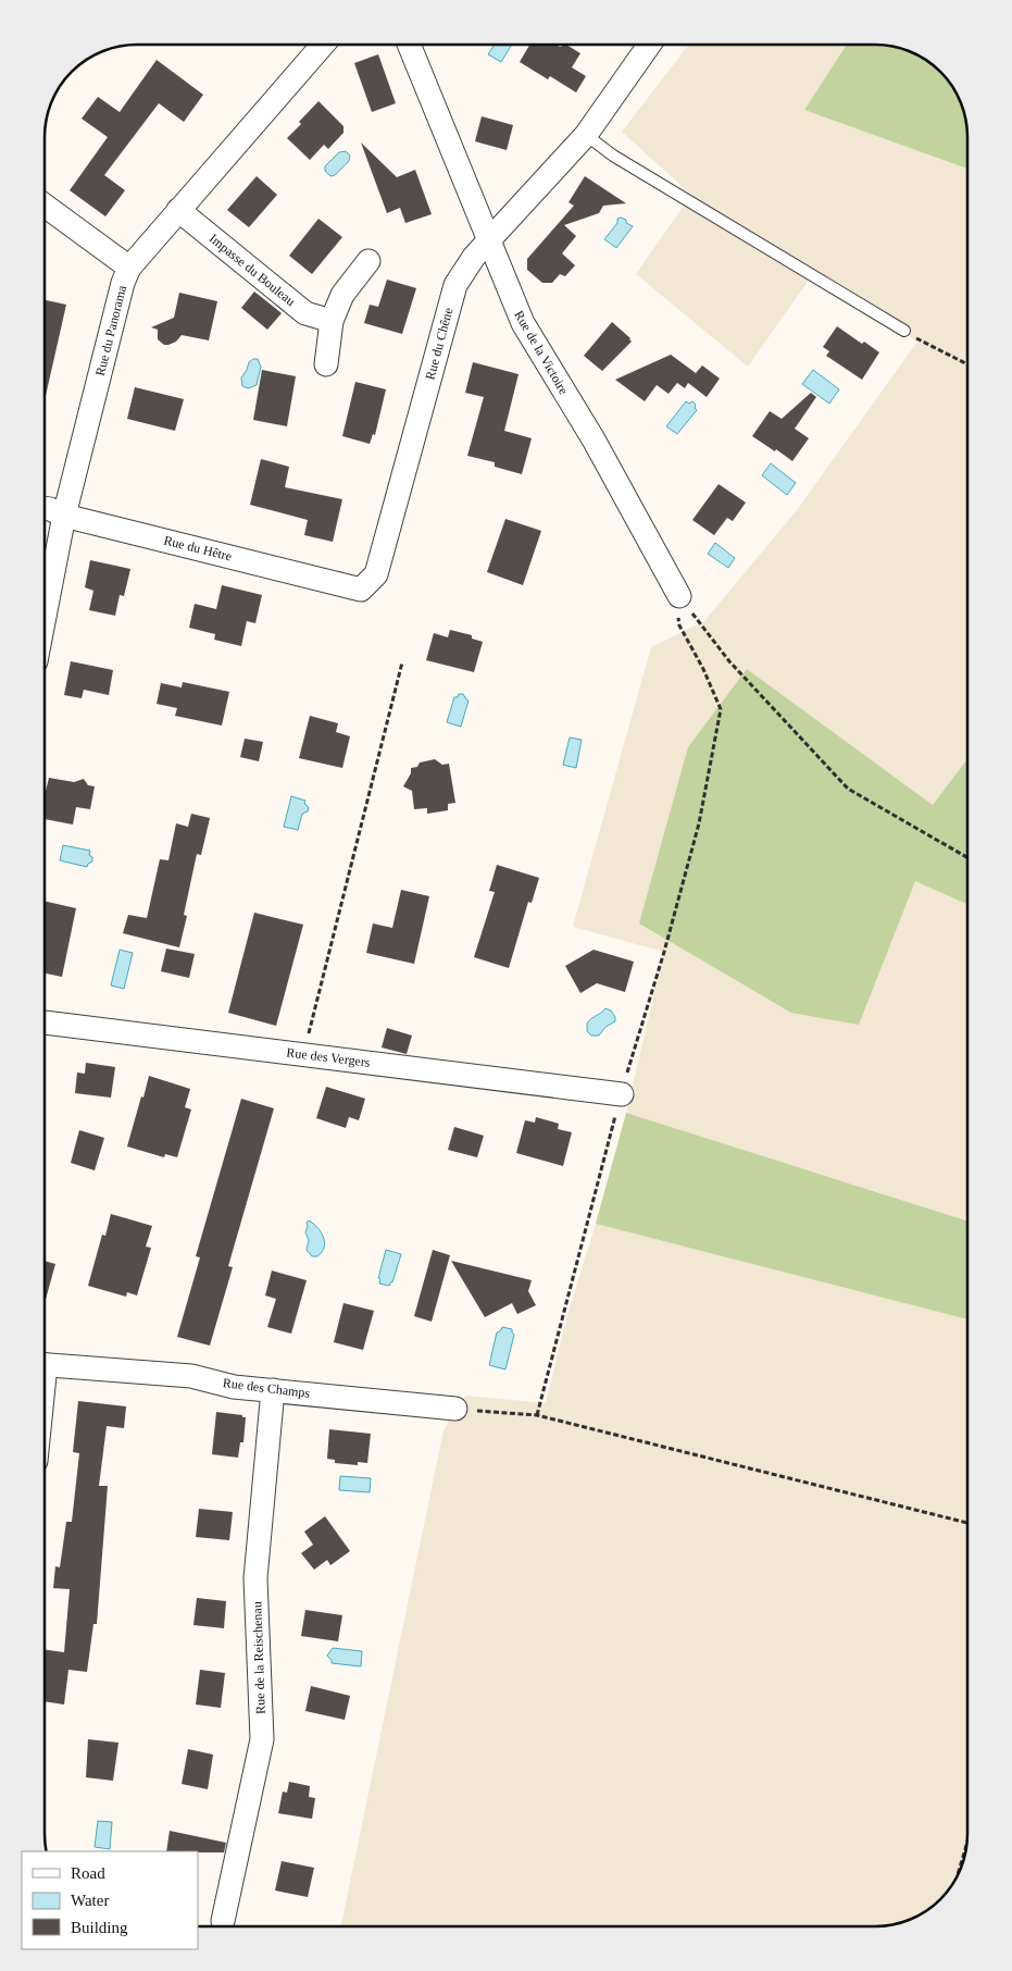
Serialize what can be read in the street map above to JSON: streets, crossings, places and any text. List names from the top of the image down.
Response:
{
  "streets": {
    "street": [
      "Impasse du Bouleau",
      "Rue du Panorama",
      "Rue du Chêne",
      "Rue de la Victoire",
      "Rue du Hêtre",
      "Rue des Vergers",
      "Rue des Champs",
      "Rue de la Reischenau"
    ]
  },
  "crossings": [
    ["Impasse du Bouleau", "Rue du Panorama"],
    ["Rue du Panorama", "Rue du Hêtre"],
    ["Rue du Chêne", "Rue de la Victoire"],
    ["Rue du Chêne", "Rue du Hêtre"],
    ["Rue des Champs", "Rue de la Reischenau"]
  ],
  "legend": ["Road", "Water", "Building"]
}
